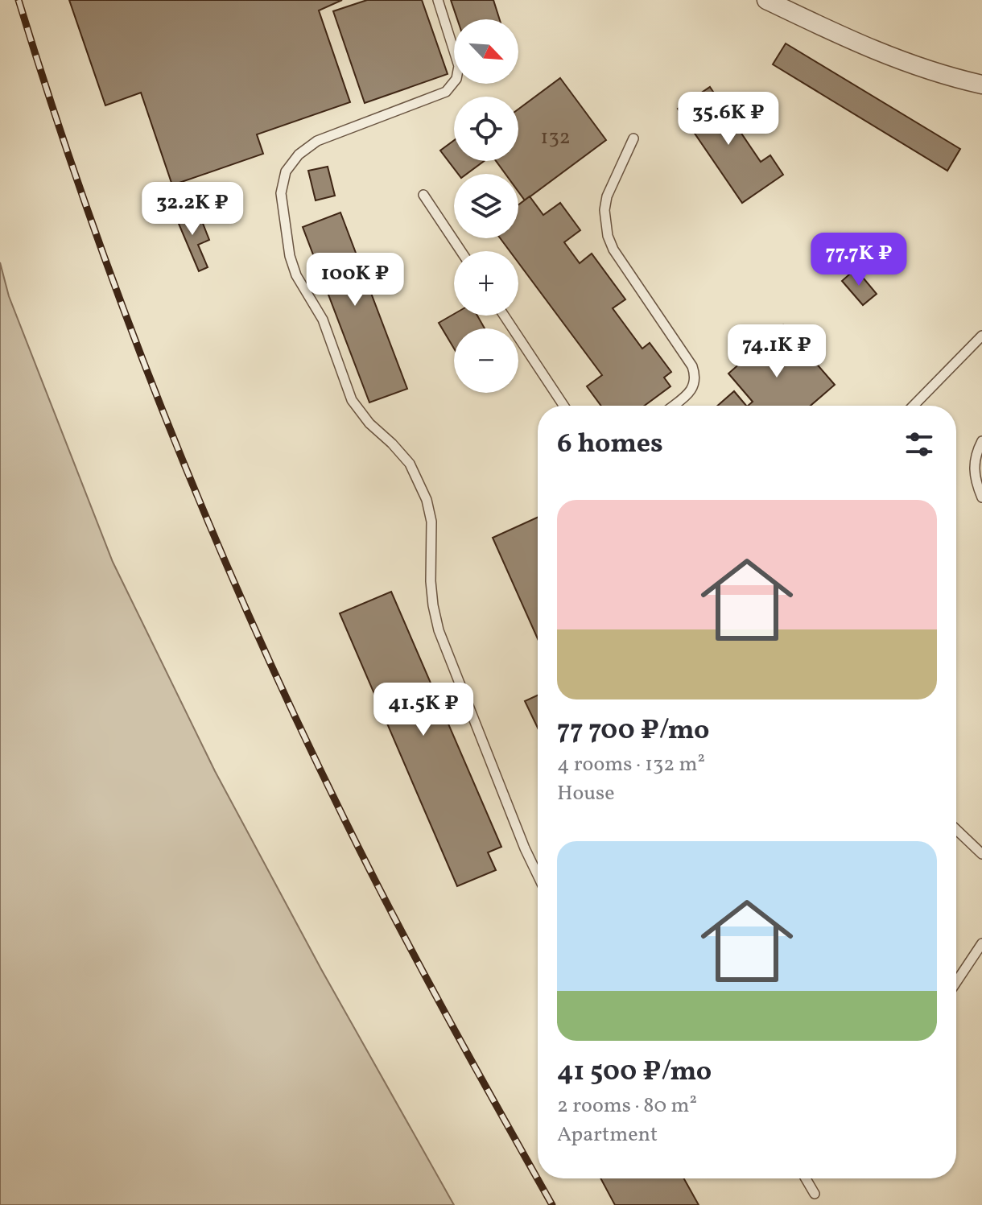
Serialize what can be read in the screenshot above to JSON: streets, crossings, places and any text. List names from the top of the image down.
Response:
{
  "house_numbers": ["132"],
  "north": "bottom right",
  "page": {
    "map_buttons": ["+", "−"],
    "price": [
      "35.6K ₽",
      "32.2K ₽",
      "77.7K ₽",
      "100K ₽",
      "74.1K ₽",
      "41.5K ₽"
    ],
    "heading": "6 homes",
    "list": [
      {
        "name": "77 700 ₽/mo",
        "note": "4 rooms · 132 m² · House"
      },
      {
        "name": "41 500 ₽/mo",
        "note": "2 rooms · 80 m² · Apartment"
      }
    ]
  }
}
